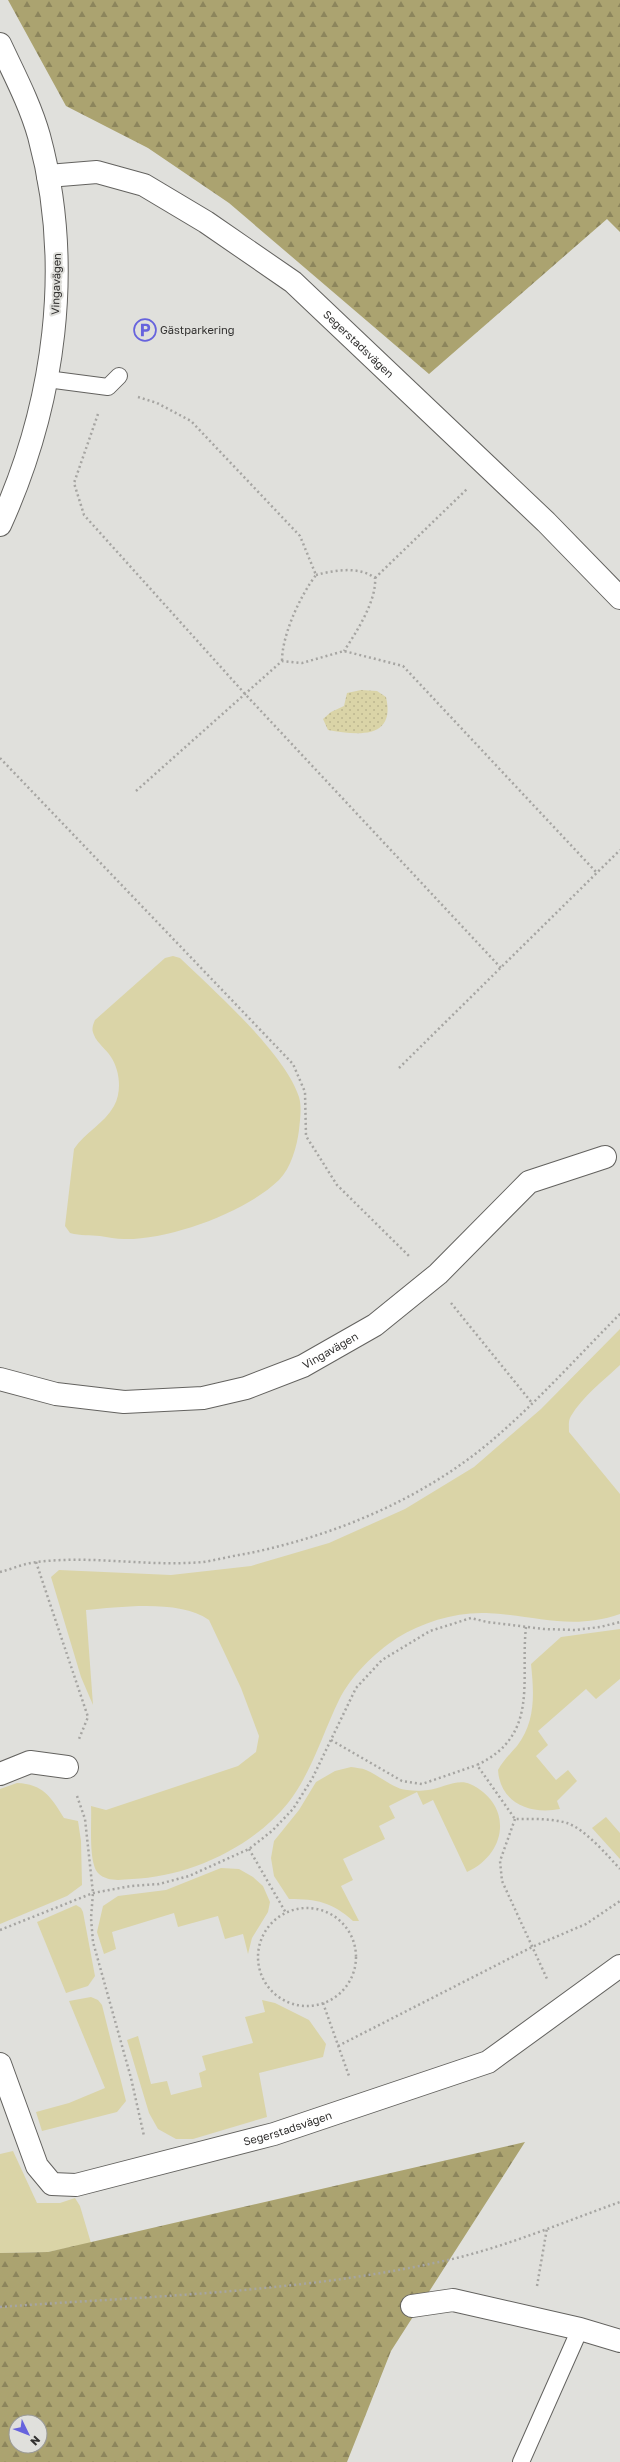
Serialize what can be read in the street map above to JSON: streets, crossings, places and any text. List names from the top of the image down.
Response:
{
  "streets": {
    "street": ["Vingavägen", "Segerstadsvägen"]
  },
  "crossings": [
    ["Vingavägen", "Segerstadsvägen"]
  ],
  "places": {
    "parking": ["Gästparkering"]
  },
  "north": "bottom right"
}
